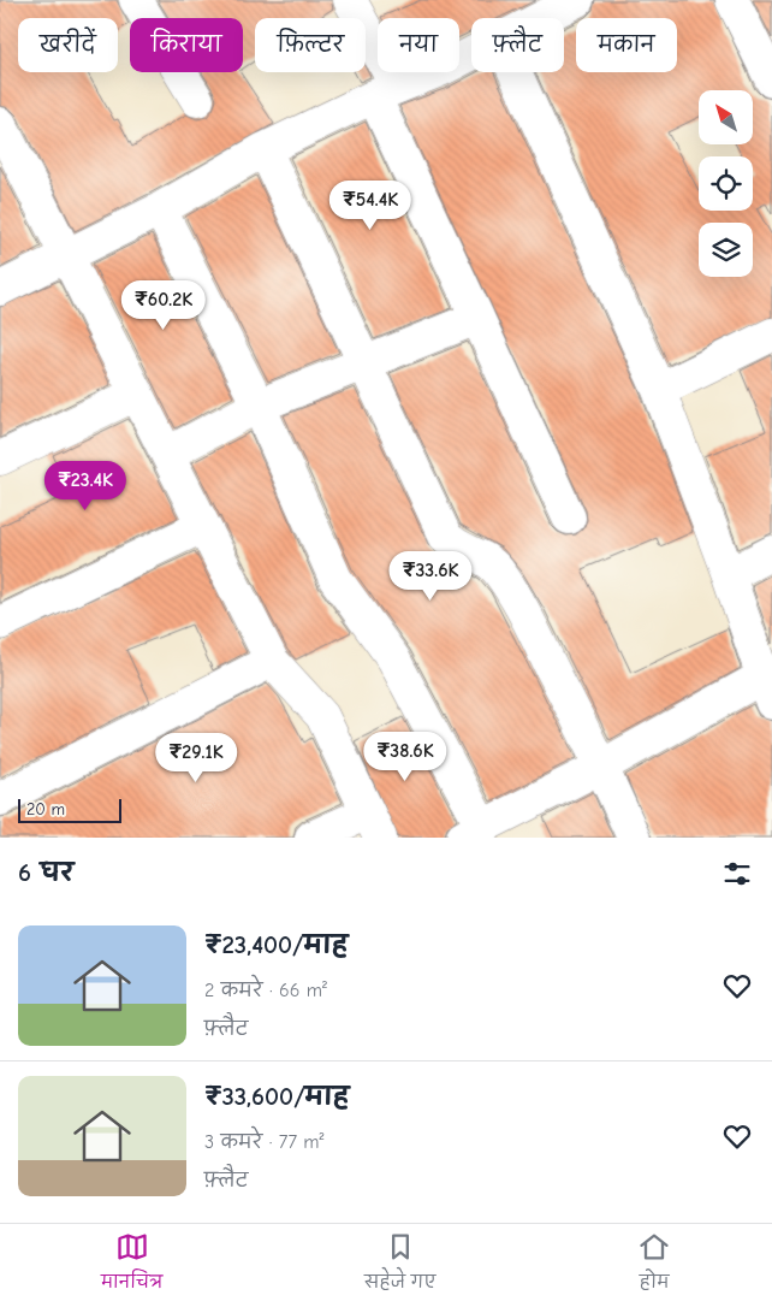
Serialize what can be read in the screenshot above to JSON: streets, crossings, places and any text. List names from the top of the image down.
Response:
{
  "scale_bar": "20 m",
  "north": "top left",
  "page": {
    "chip": [
      "खरीदें",
      "किराया",
      "फ़िल्टर",
      "नया",
      "फ़्लैट",
      "मकान"
    ],
    "price": [
      "₹54.4K",
      "₹60.2K",
      "₹23.4K",
      "₹33.6K",
      "₹38.6K",
      "₹29.1K"
    ],
    "scale": "20 m",
    "heading": "6 घर",
    "list": [
      {
        "name": "₹23,400/माह",
        "note": "2 कमरे · 66 m² · फ़्लैट"
      },
      {
        "name": "₹33,600/माह",
        "note": "3 कमरे · 77 m² · फ़्लैट"
      }
    ],
    "tabs": ["मानचित्र", "सहेजे गए", "होम"]
  }
}
